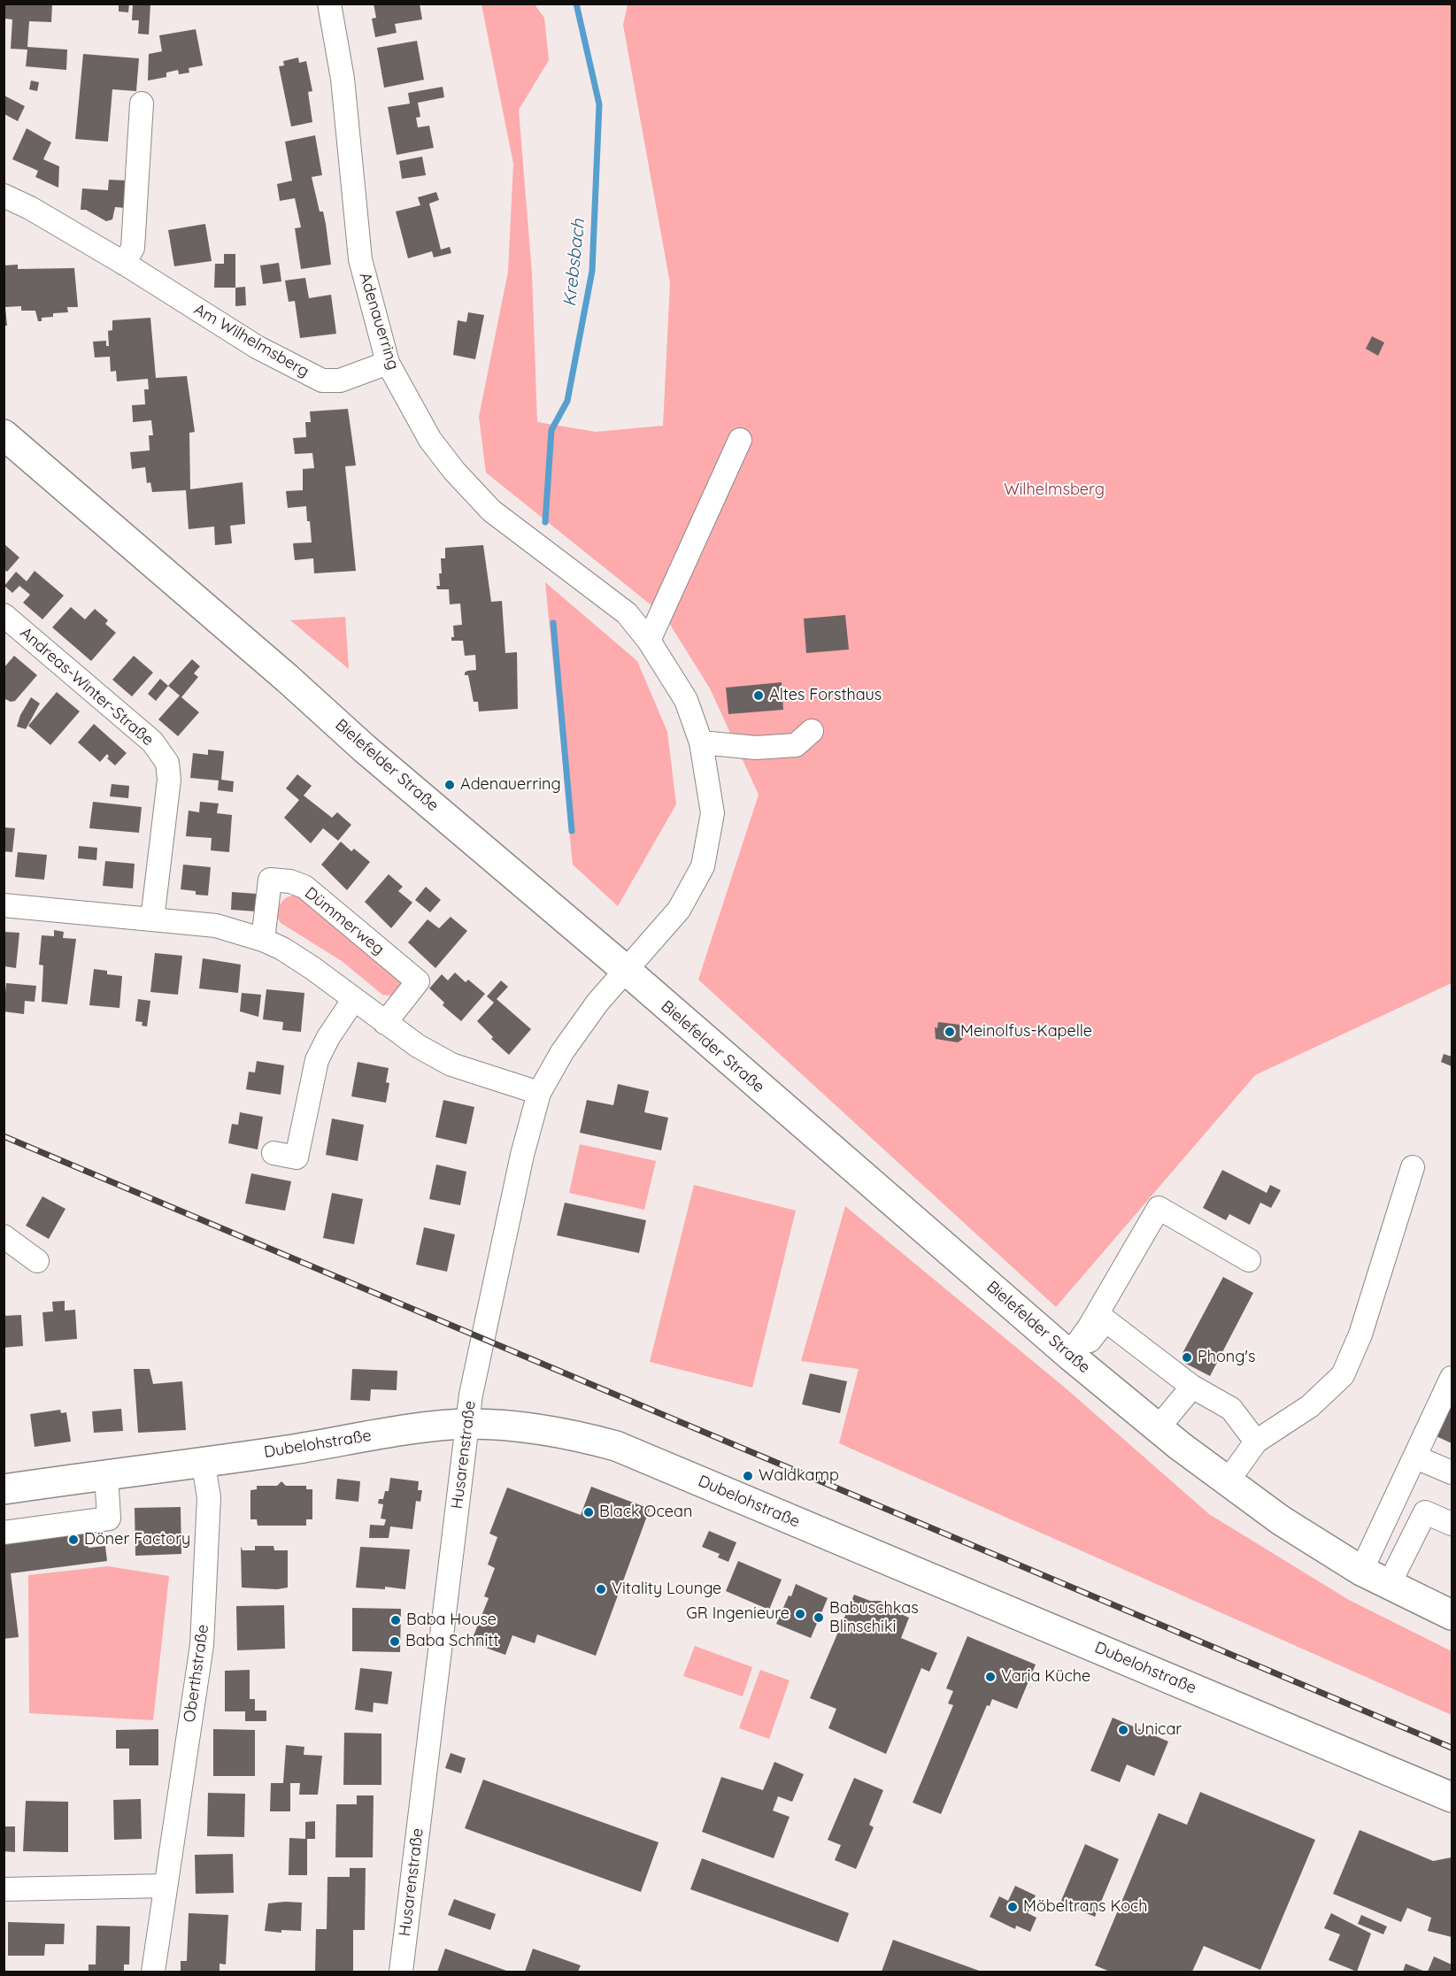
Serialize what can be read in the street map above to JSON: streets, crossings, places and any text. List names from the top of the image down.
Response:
{
  "streets": {
    "main road": ["Bielefelder Straße", "Dubelohstraße"],
    "street": [
      "Adenauerring",
      "Am Wilhelmsberg",
      "Andreas-Winter-Straße",
      "Dümmerweg",
      "Husarenstraße",
      "Oberthstraße"
    ]
  },
  "crossings": [
    ["Adenauerring", "Am Wilhelmsberg"],
    ["Adenauerring", "Bielefelder Straße"],
    ["Adenauerring", "Husarenstraße"],
    ["Bielefelder Straße", "Husarenstraße"],
    ["Dubelohstraße", "Husarenstraße"],
    ["Dubelohstraße", "Oberthstraße"]
  ],
  "water": ["Krebsbach"],
  "parks": ["Wilhelmsberg"],
  "places": [
    "Altes Forsthaus",
    "Adenauerring",
    "Meinolfus-Kapelle",
    "Phong's",
    "Waldkamp",
    "Black Ocean",
    "Döner Factory",
    "Vitality Lounge",
    "GR Ingenieure",
    "Babuschkas Blinschiki",
    "Baba House",
    "Baba Schnitt",
    "Varia Küche",
    "Unicar",
    "Möbeltrans Koch"
  ]
}
